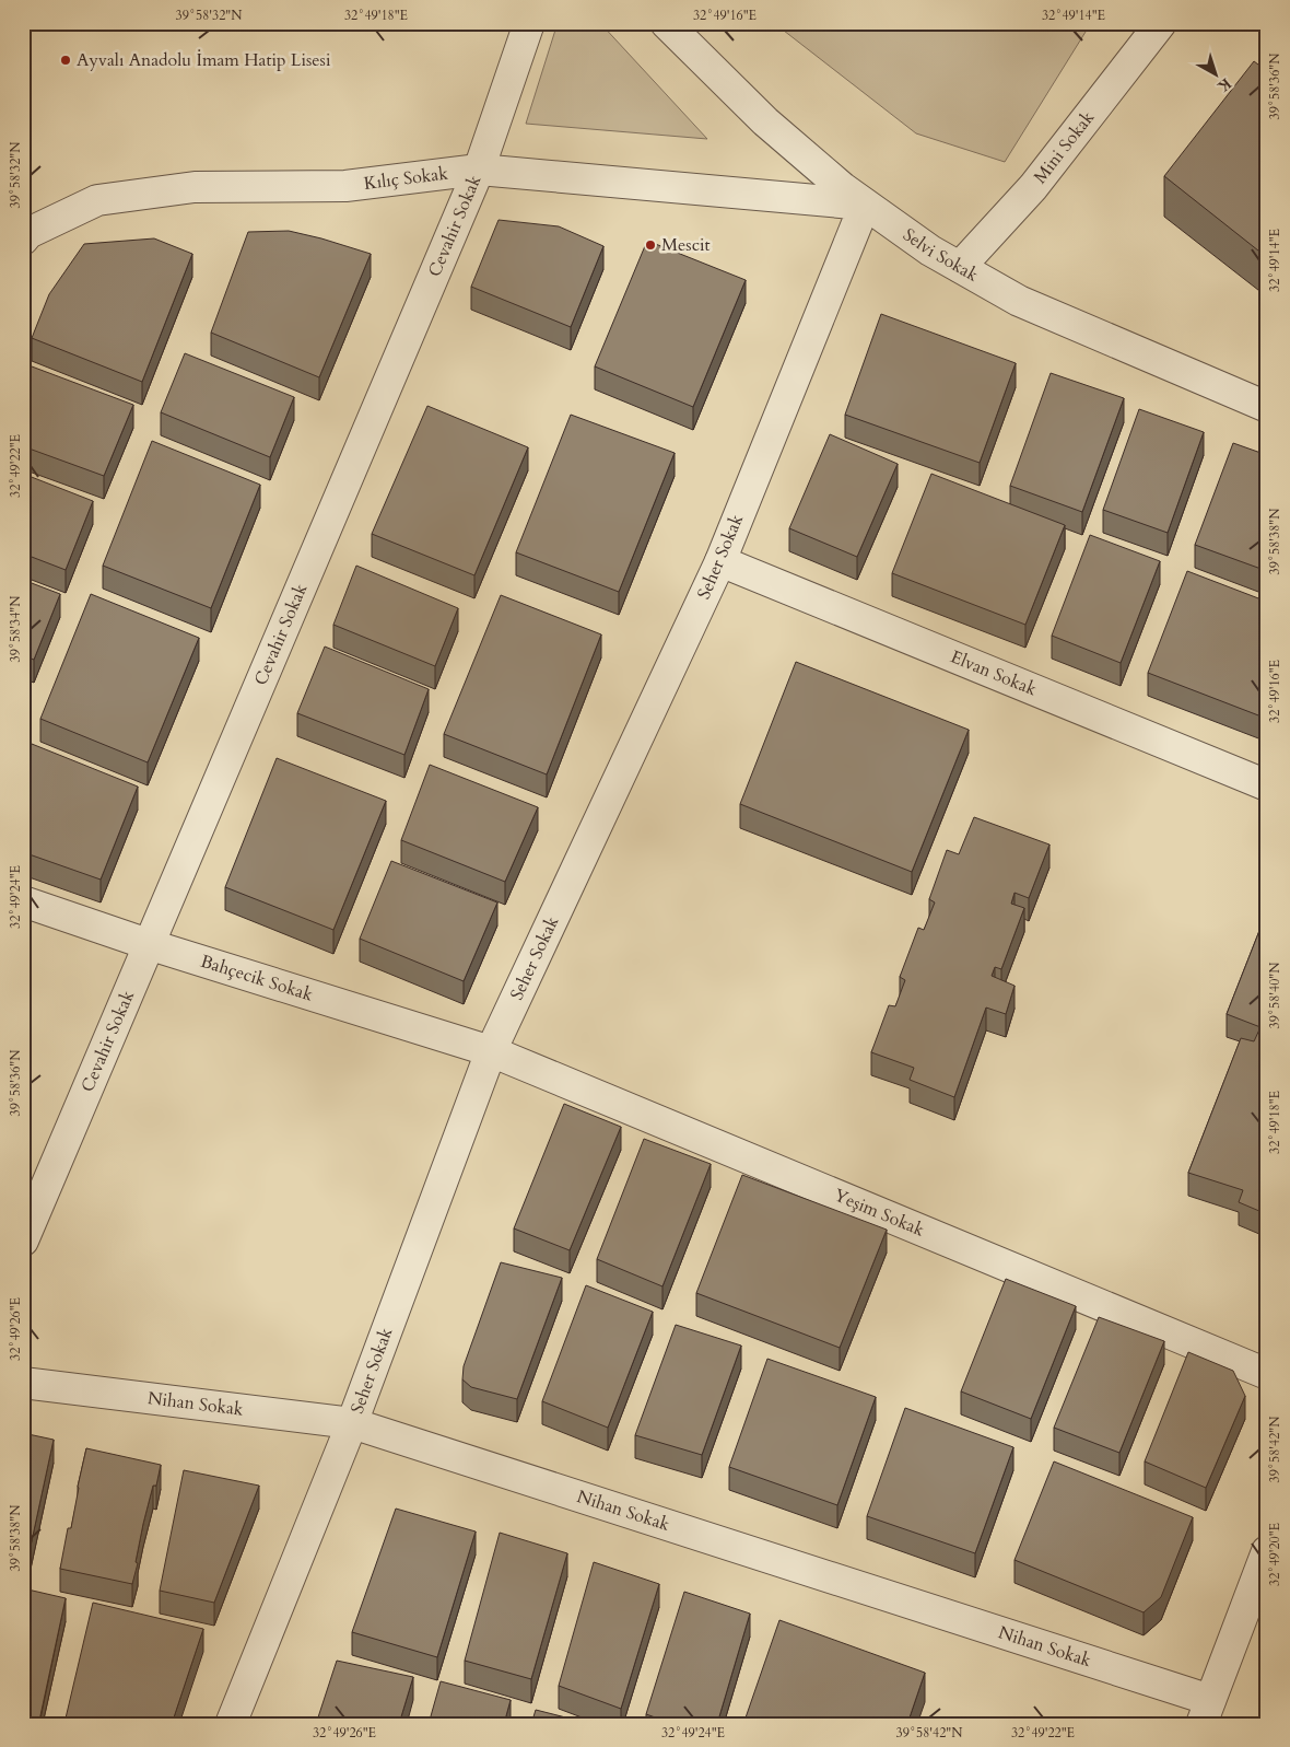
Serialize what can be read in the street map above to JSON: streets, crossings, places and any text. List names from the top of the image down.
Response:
{
  "streets": {
    "street": [
      "Mini Sokak",
      "Kılıç Sokak",
      "Cevahir Sokak",
      "Selvi Sokak",
      "Seher Sokak",
      "Elvan Sokak",
      "Bahçecik Sokak",
      "Yeşim Sokak",
      "Nihan Sokak"
    ]
  },
  "crossings": [
    ["Mini Sokak", "Selvi Sokak"],
    ["Kılıç Sokak", "Cevahir Sokak"],
    ["Kılıç Sokak", "Selvi Sokak"],
    ["Kılıç Sokak", "Seher Sokak"],
    ["Cevahir Sokak", "Bahçecik Sokak"],
    ["Selvi Sokak", "Seher Sokak"],
    ["Seher Sokak", "Elvan Sokak"],
    ["Seher Sokak", "Bahçecik Sokak"],
    ["Seher Sokak", "Yeşim Sokak"],
    ["Seher Sokak", "Nihan Sokak"],
    ["Bahçecik Sokak", "Yeşim Sokak"]
  ],
  "places": ["Ayvalı Anadolu İmam Hatip Lisesi", "Mescit"],
  "north": "bottom right",
  "coordinates": [
    "39°58'32\"N",
    "32°49'18\"E",
    "32°49'16\"E",
    "32°49'14\"E",
    "39°58'36\"N",
    "32°49'22\"E",
    "39°58'38\"N",
    "39°58'34\"N",
    "32°49'24\"E",
    "39°58'40\"N",
    "32°49'26\"E",
    "39°58'42\"N",
    "32°49'20\"E"
  ]
}
